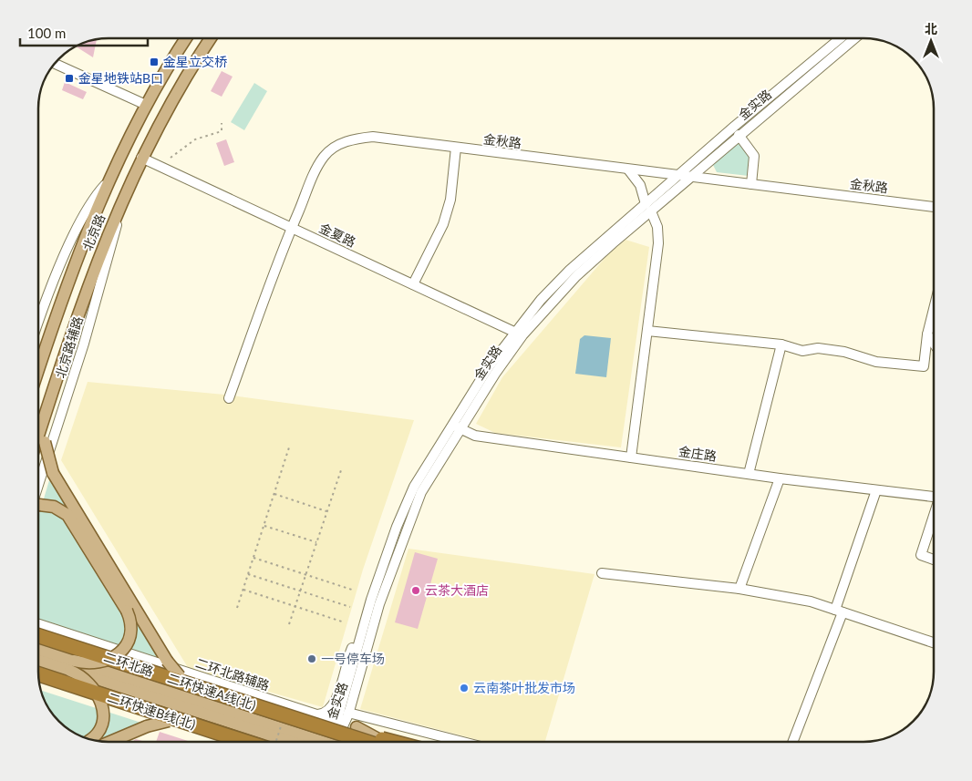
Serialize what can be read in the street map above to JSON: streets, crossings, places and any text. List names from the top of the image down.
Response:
{
  "streets": {
    "highway": ["二环快速A线(北)", "二环快速B线(北)"],
    "main road": ["北京路", "二环北路"],
    "street": [
      "金实路",
      "金秋路",
      "金夏路",
      "北京路辅路",
      "金庄路",
      "二环北路辅路"
    ]
  },
  "crossings": [
    ["金实路", "金秋路"],
    ["金实路", "金夏路"],
    ["金实路", "金庄路"],
    ["金实路", "二环北路辅路"],
    ["金秋路", "金夏路"],
    ["北京路", "金夏路"],
    ["北京路", "北京路辅路"]
  ],
  "places": {
    "transit": ["金星立交桥", "金星地铁站B口"],
    "other": ["云茶大酒店", "一号停车场", "云南茶叶批发市场"]
  },
  "scale_bar": "100 m",
  "north": "top"
}
